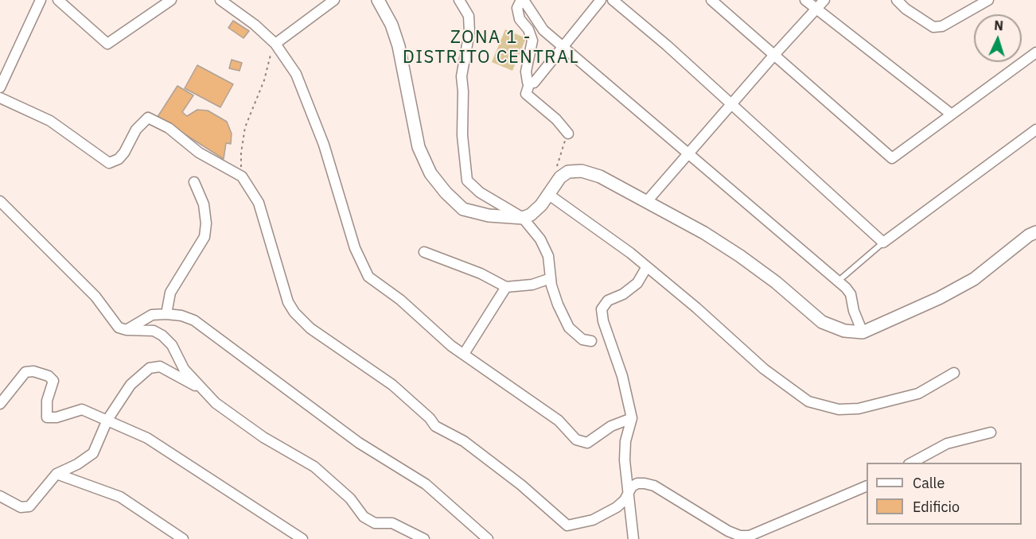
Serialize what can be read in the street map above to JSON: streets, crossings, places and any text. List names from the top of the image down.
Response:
{
  "districts": ["ZONA 1 - DISTRITO CENTRAL"],
  "legend": ["Calle", "Edificio"],
  "north": "top"
}
